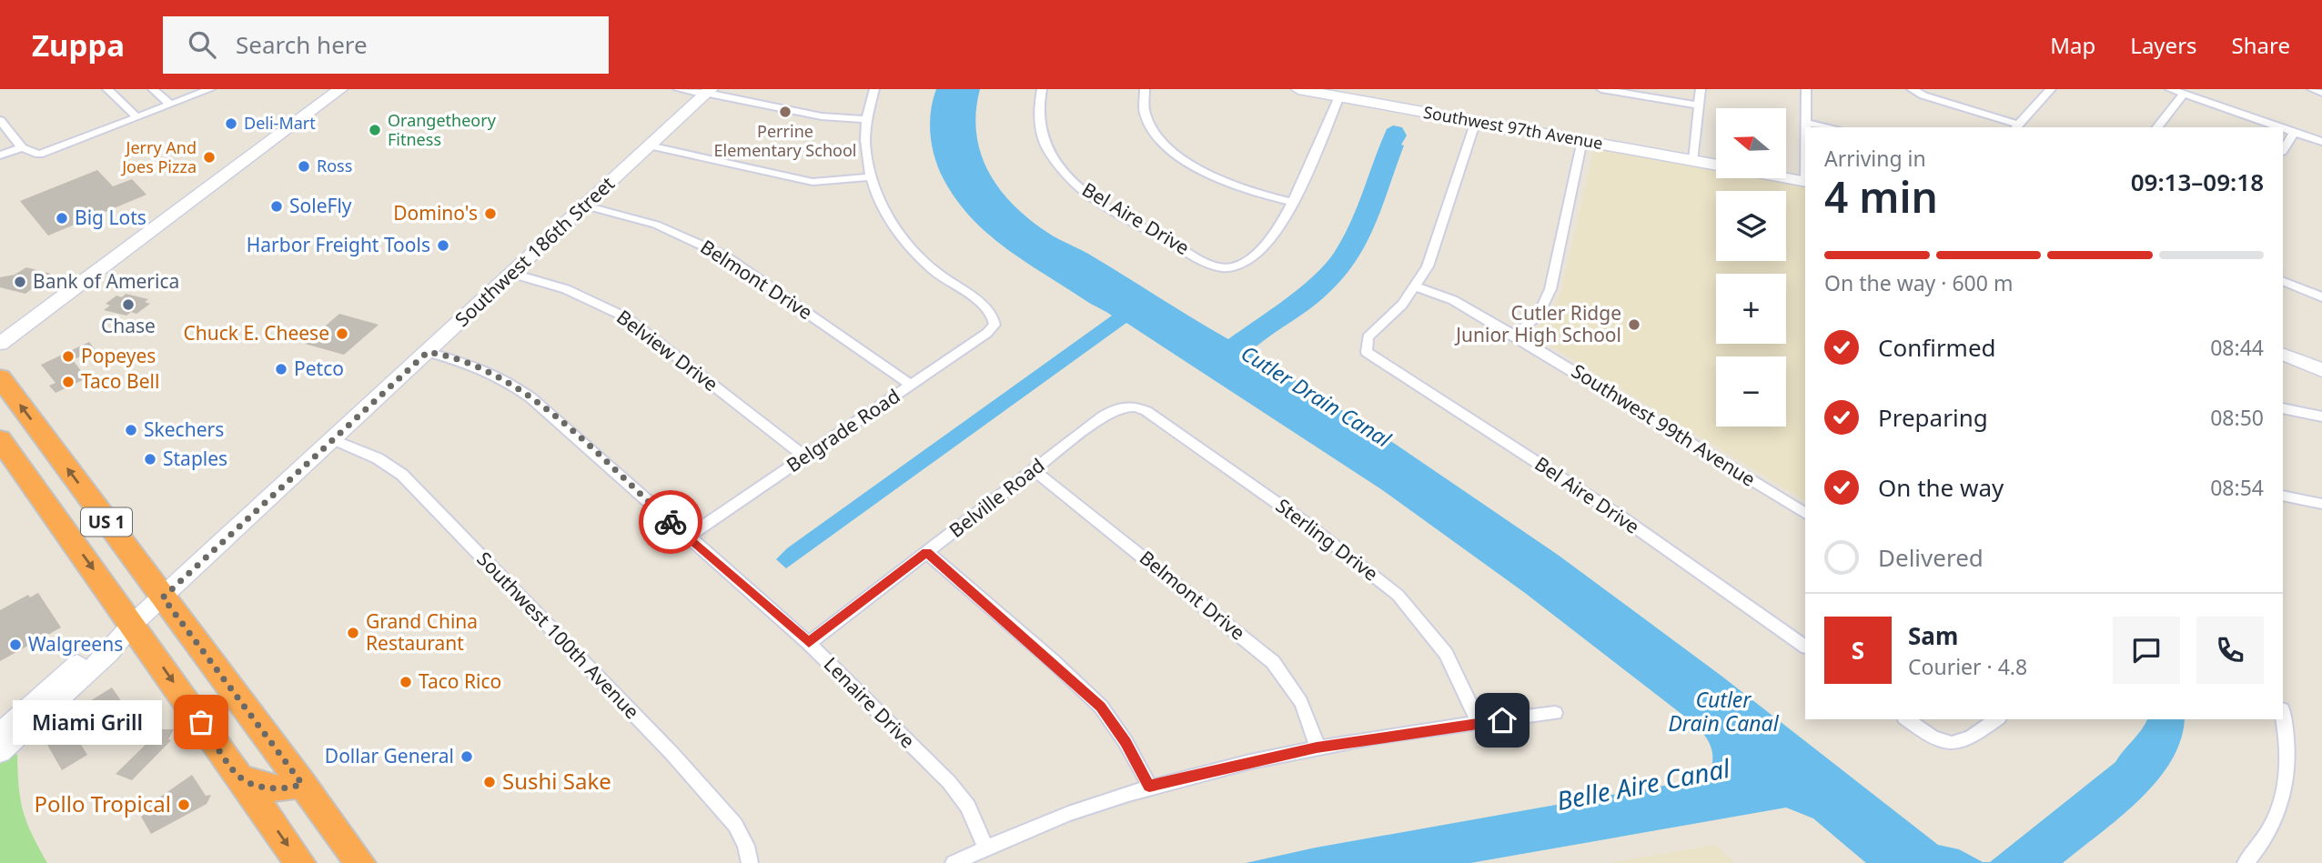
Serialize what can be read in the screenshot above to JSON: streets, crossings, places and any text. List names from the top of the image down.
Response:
{
  "streets": {
    "highway": ["US 1"],
    "street": [
      "Southwest 97th Avenue",
      "Bel Aire Drive",
      "Southwest 186th Street",
      "Belmont Drive",
      "Belview Drive",
      "Southwest 99th Avenue",
      "Belgrade Road",
      "Belville Road",
      "Sterling Drive",
      "Southwest 100th Avenue",
      "Lenaire Drive"
    ]
  },
  "crossings": [
    ["Bel Aire Drive", "Southwest 99th Avenue"],
    ["Southwest 186th Street", "Belmont Drive"],
    ["Southwest 186th Street", "Belview Drive"],
    ["Southwest 186th Street", "US 1"],
    ["Southwest 186th Street", "Southwest 100th Avenue"],
    ["Southwest 186th Street", "Lenaire Drive"],
    ["Belmont Drive", "Belgrade Road"],
    ["Belmont Drive", "Belville Road"],
    ["Belview Drive", "Belgrade Road"],
    ["Belgrade Road", "Lenaire Drive"],
    ["Belville Road", "Sterling Drive"],
    ["Belville Road", "Lenaire Drive"]
  ],
  "water": ["Cutler Drain Canal", "Belle Aire Canal"],
  "places": [
    "Perrine Elementary School",
    "Deli-Mart",
    "Orangetheory Fitness",
    "Jerry And Joes Pizza",
    "Ross",
    "SoleFly",
    "Domino's",
    "Big Lots",
    "Harbor Freight Tools",
    "Bank of America",
    "Chase",
    "Cutler Ridge Junior High School",
    "Chuck E. Cheese",
    "Popeyes",
    "Petco",
    "Taco Bell",
    "Skechers",
    "Staples",
    "Grand China Restaurant",
    "Walgreens",
    "Taco Rico",
    "Miami Grill",
    "Dollar General",
    "Sushi Sake",
    "Pollo Tropical"
  ],
  "north": "left",
  "page": {
    "header": "Zuppa",
    "search": "Search here",
    "nav": ["Map", "Layers", "Share"],
    "map_buttons": ["+", "−"],
    "heading": ["4 min", "Arriving in", "09:13–09:18"],
    "panel": ["Sam", "Courier · 4.8"],
    "bar": "On the way · 600 m",
    "list": [
      ["Confirmed", "08:44"],
      ["Preparing", "08:50"],
      ["On the way", "08:54"],
      "Delivered"
    ],
    "round": "S",
    "bubble": "Miami Grill"
  }
}
